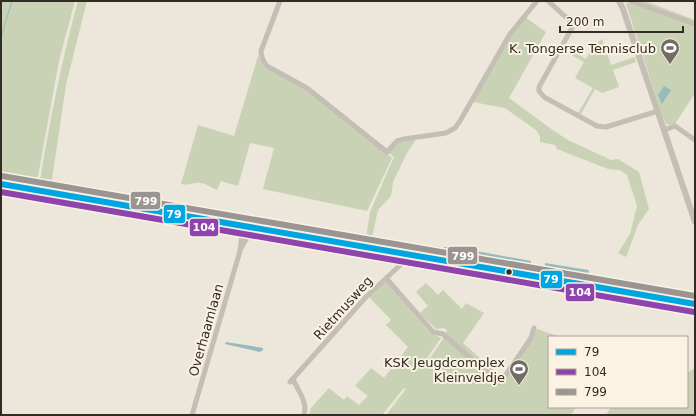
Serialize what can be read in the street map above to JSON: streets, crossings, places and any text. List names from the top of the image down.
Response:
{
  "streets": {
    "street": ["Rietmusweg", "Overhaamlaan"]
  },
  "places": {
    "sports": ["K. Tongerse Tennisclub", "KSK Jeugdcomplex Kleinveldje"]
  },
  "lines": ["transit line 799", "transit line 79", "transit line 104"],
  "legend": ["79", "104", "799"],
  "scale_bar": "200 m"
}
